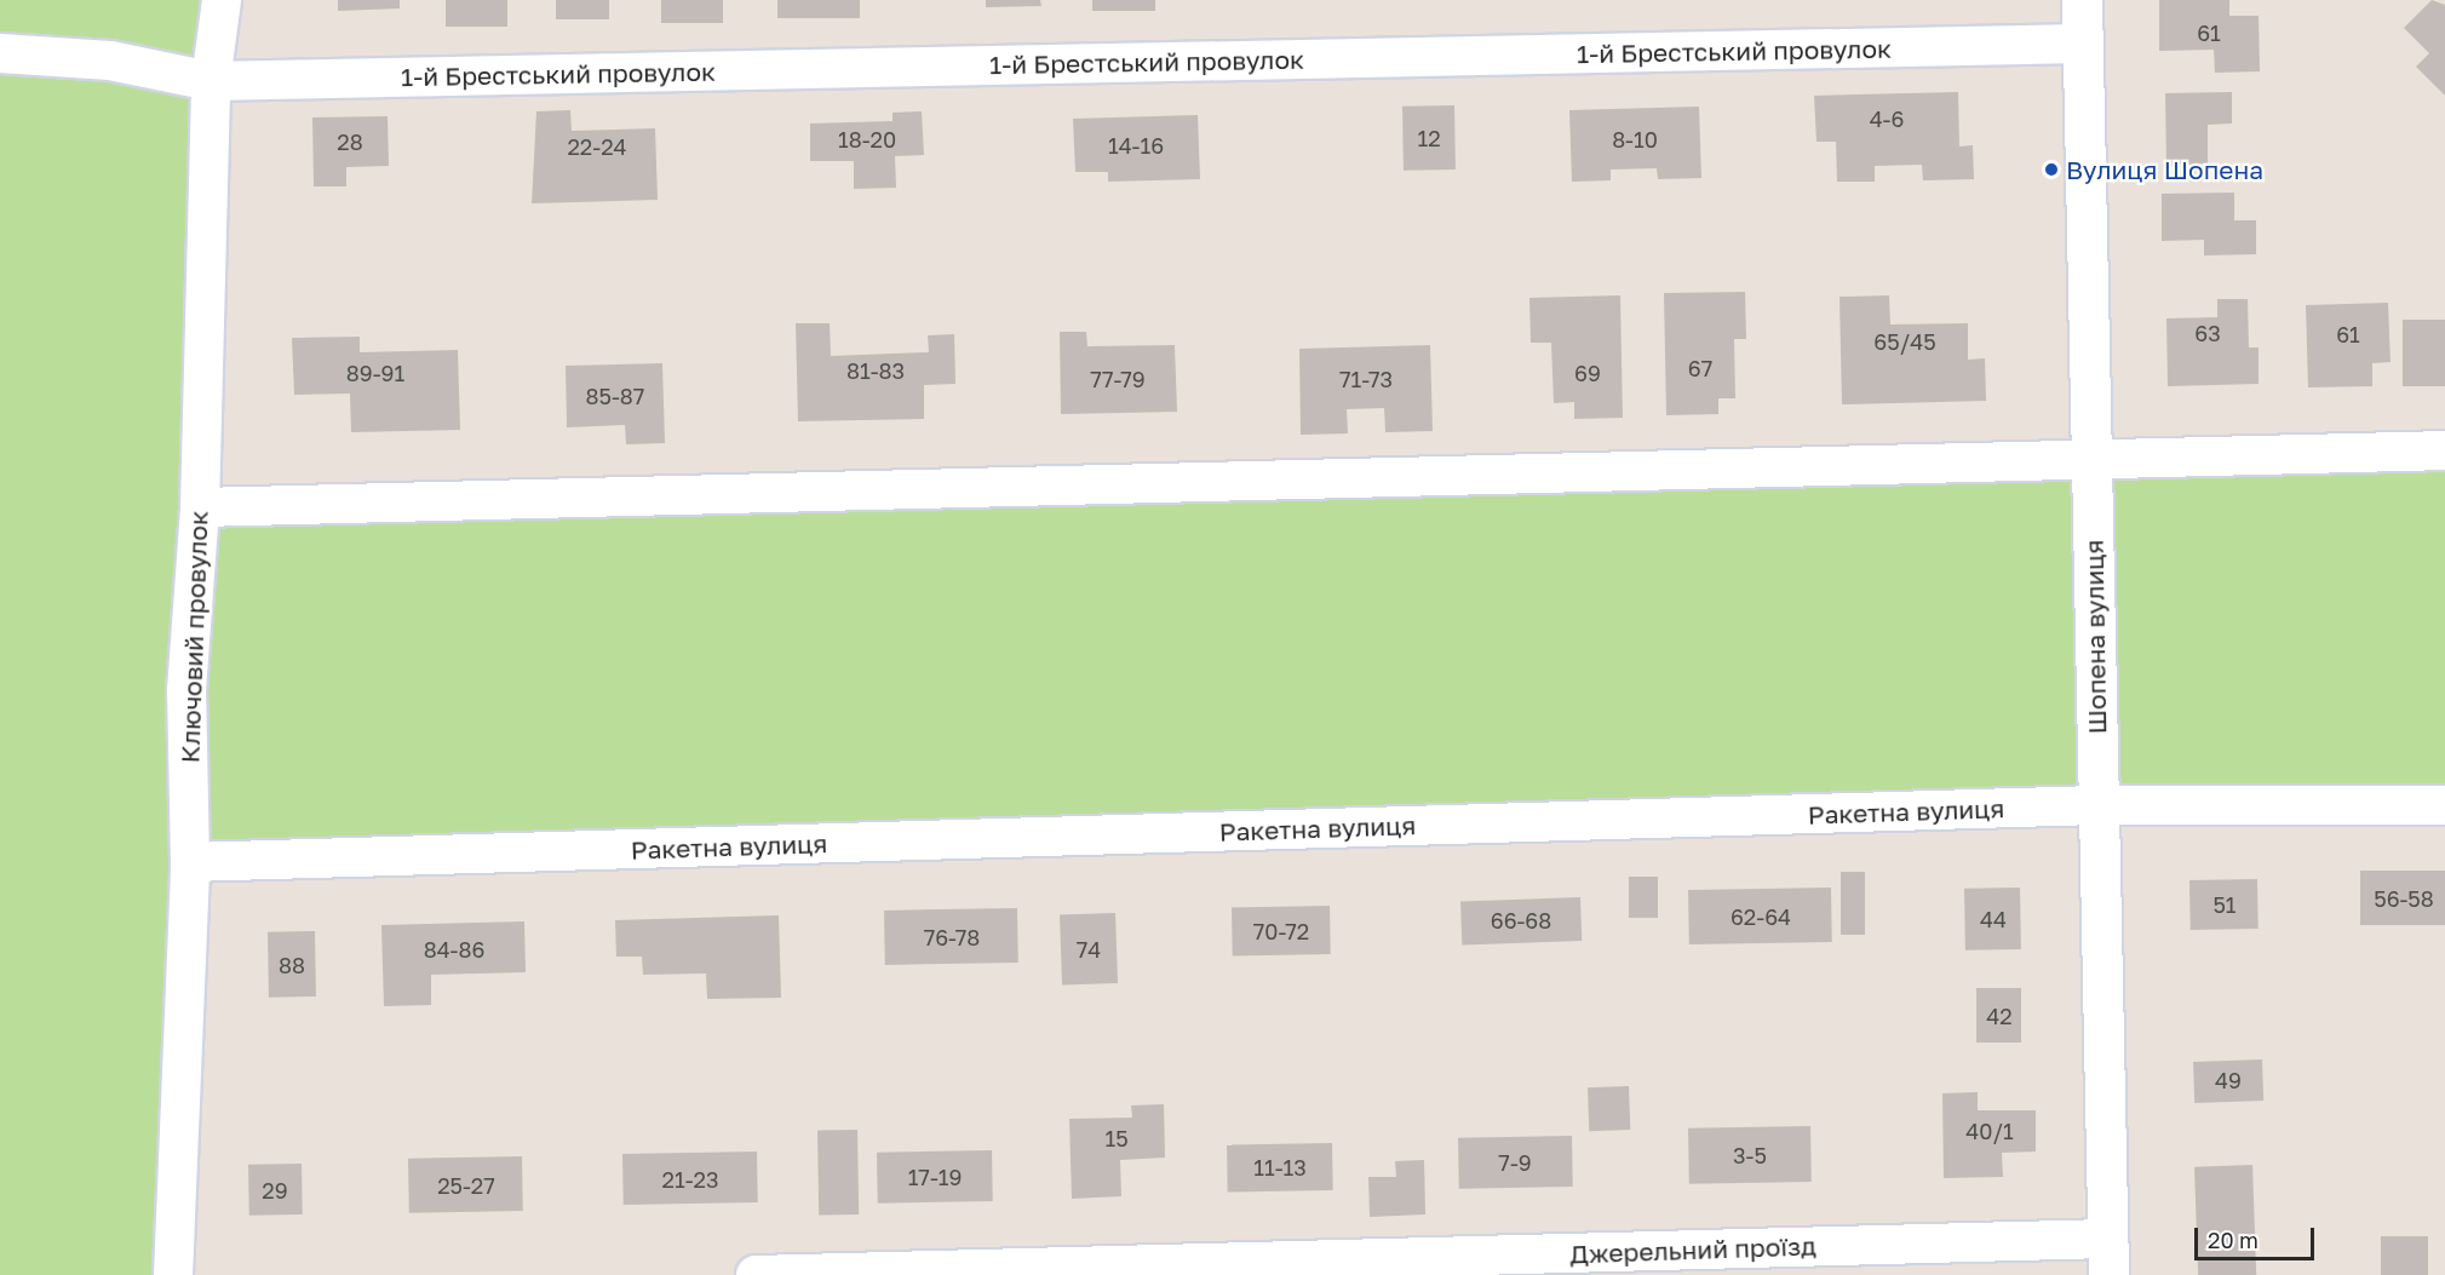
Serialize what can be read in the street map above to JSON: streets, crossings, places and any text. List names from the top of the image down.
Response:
{
  "streets": {
    "street": [
      "1-й Брестський провулок",
      "Ключовий провулок",
      "Шопена вулиця",
      "Ракетна вулиця",
      "Джерельний проїзд"
    ]
  },
  "crossings": [
    ["1-й Брестський провулок", "Ключовий провулок"],
    ["1-й Брестський провулок", "Шопена вулиця"],
    ["Ключовий провулок", "Ракетна вулиця"],
    ["Шопена вулиця", "Ракетна вулиця"],
    ["Шопена вулиця", "Джерельний проїзд"]
  ],
  "places": ["Вулиця Шопена"],
  "house_numbers": [
    "61",
    "4-6",
    "12",
    "18-20",
    "8-10",
    "28",
    "14-16",
    "22-24",
    "63",
    "61",
    "65/45",
    "67",
    "81-83",
    "89-91",
    "69",
    "77-79",
    "71-73",
    "85-87",
    "56-58",
    "51",
    "62-64",
    "44",
    "66-68",
    "70-72",
    "76-78",
    "84-86",
    "74",
    "88",
    "42",
    "49",
    "40/1",
    "15",
    "3-5",
    "7-9",
    "11-13",
    "17-19",
    "21-23",
    "25-27",
    "29"
  ],
  "scale_bar": "20 m"
}
